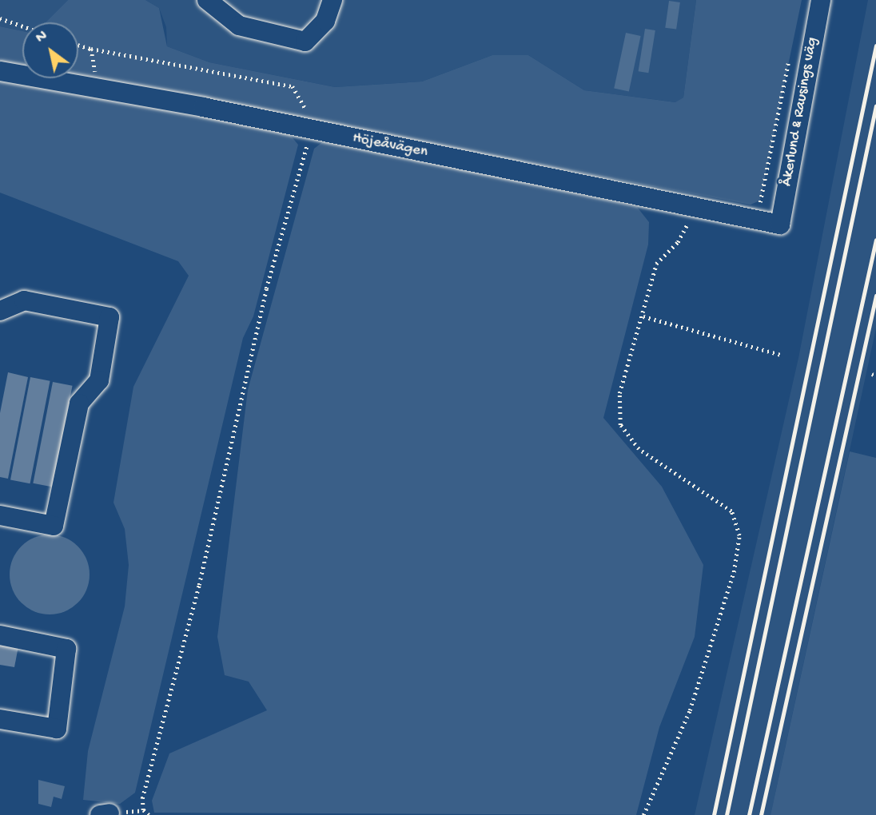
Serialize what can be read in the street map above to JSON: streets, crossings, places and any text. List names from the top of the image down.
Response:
{
  "streets": {
    "street": ["Åkerlund & Rausings väg", "Höjeåvägen"]
  },
  "crossings": [
    ["Åkerlund & Rausings väg", "Höjeåvägen"]
  ],
  "north": "top left"
}
